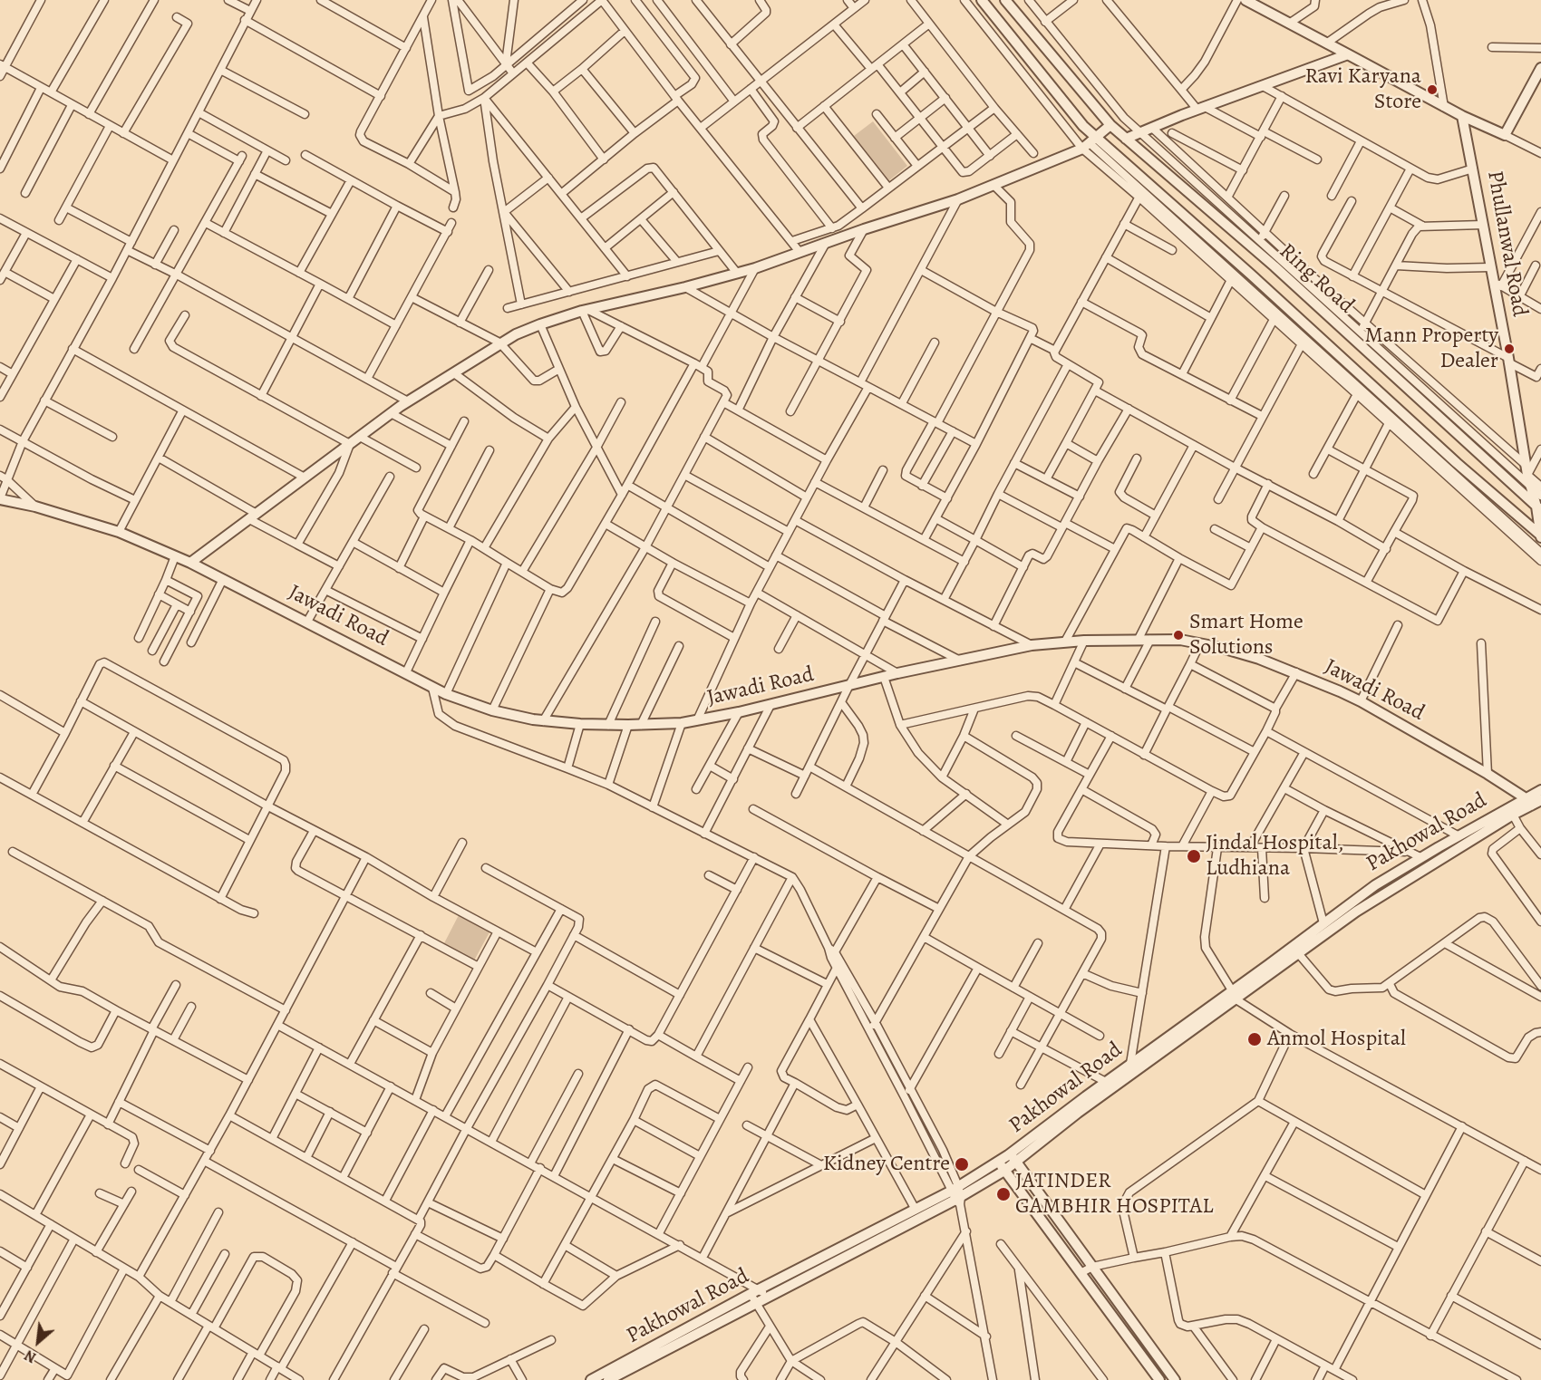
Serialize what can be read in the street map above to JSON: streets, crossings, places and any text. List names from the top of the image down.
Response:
{
  "streets": {
    "street": [
      "Phullanwal Road",
      "Ring Road",
      "Jawadi Road",
      "Pakhowal Road"
    ]
  },
  "crossings": [
    ["Phullanwal Road", "Ring Road"],
    ["Jawadi Road", "Pakhowal Road"]
  ],
  "places": [
    "Ravi Karyana Store",
    "Mann Property Dealer",
    "Smart Home Solutions",
    "Jindal Hospital, Ludhiana",
    "Anmol Hospital",
    "Kidney Centre",
    "JATINDER GAMBHIR HOSPITAL"
  ],
  "north": "bottom left"
}
